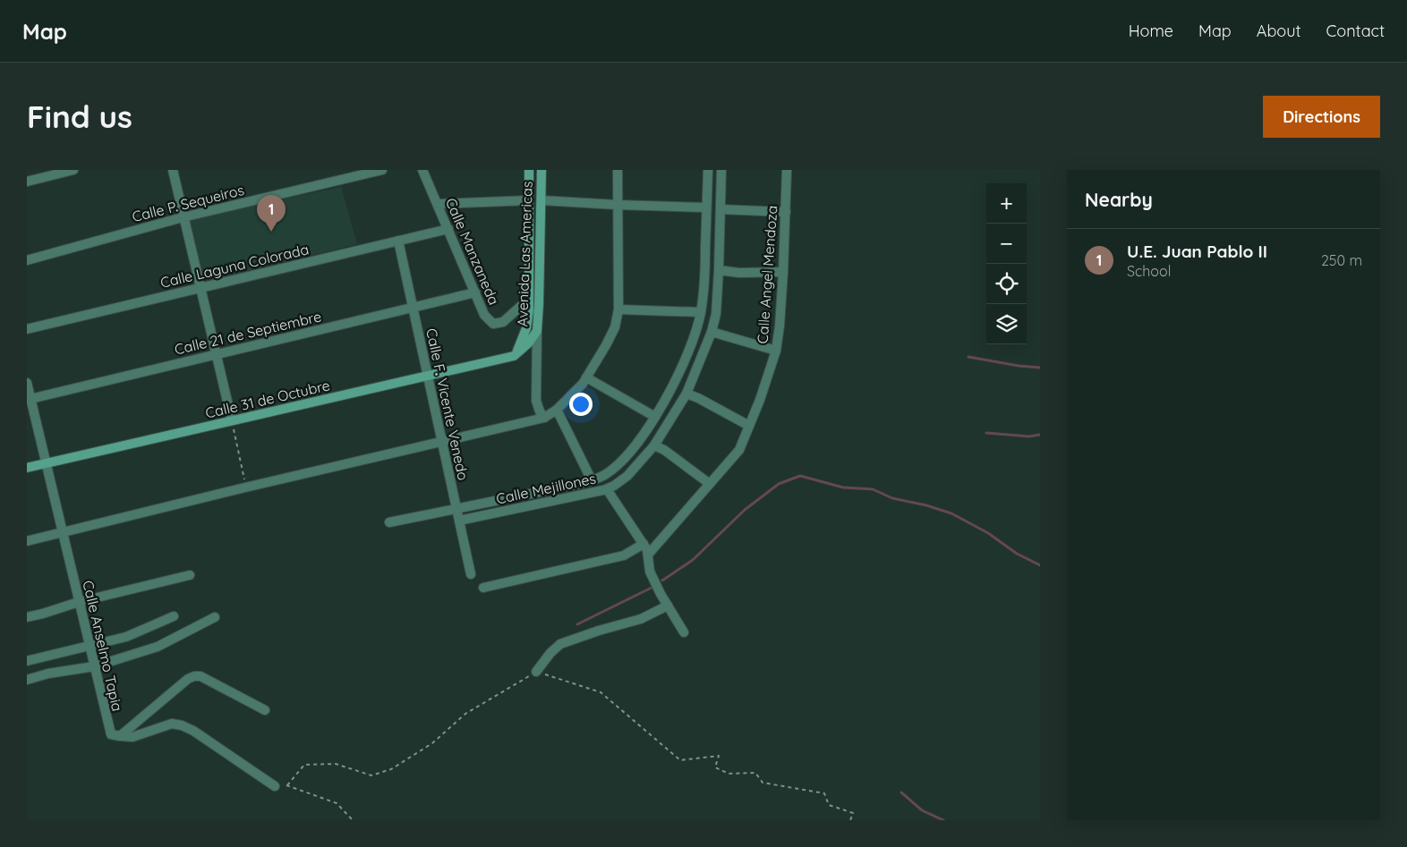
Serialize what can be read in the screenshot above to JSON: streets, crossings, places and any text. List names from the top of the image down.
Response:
{
  "streets": {
    "main road": ["Avenida Las Americas", "Calle 31 de Octubre"],
    "street": [
      "Calle P. Sequeiros",
      "Calle Manzaneda",
      "Calle Laguna Colorada",
      "Calle Angel Mendoza",
      "Calle 21 de Septiembre",
      "Calle F. Vicente Venedo",
      "Calle Mejillones",
      "Calle Anselmo Tapia"
    ]
  },
  "crossings": [
    ["Calle Manzaneda", "Avenida Las Americas"],
    ["Calle Manzaneda", "Calle Laguna Colorada"],
    ["Calle Manzaneda", "Calle 21 de Septiembre"],
    ["Avenida Las Americas", "Calle 31 de Octubre"],
    ["Calle Laguna Colorada", "Calle F. Vicente Venedo"],
    ["Calle 21 de Septiembre", "Calle F. Vicente Venedo"],
    ["Calle 21 de Septiembre", "Calle Anselmo Tapia"],
    ["Calle 31 de Octubre", "Calle F. Vicente Venedo"],
    ["Calle 31 de Octubre", "Calle Anselmo Tapia"],
    ["Calle F. Vicente Venedo", "Calle Mejillones"]
  ],
  "page": {
    "header": "Map",
    "nav": [
      "Home",
      "Map",
      "About",
      "Contact"
    ],
    "buttons": "Directions",
    "title": "Find us",
    "heading": "Nearby",
    "map_buttons": ["+", "−"],
    "pins": "1",
    "list": [
      {
        "mark": "1",
        "name": "U.E. Juan Pablo II",
        "note": "School",
        "value": "250 m"
      }
    ]
  }
}
